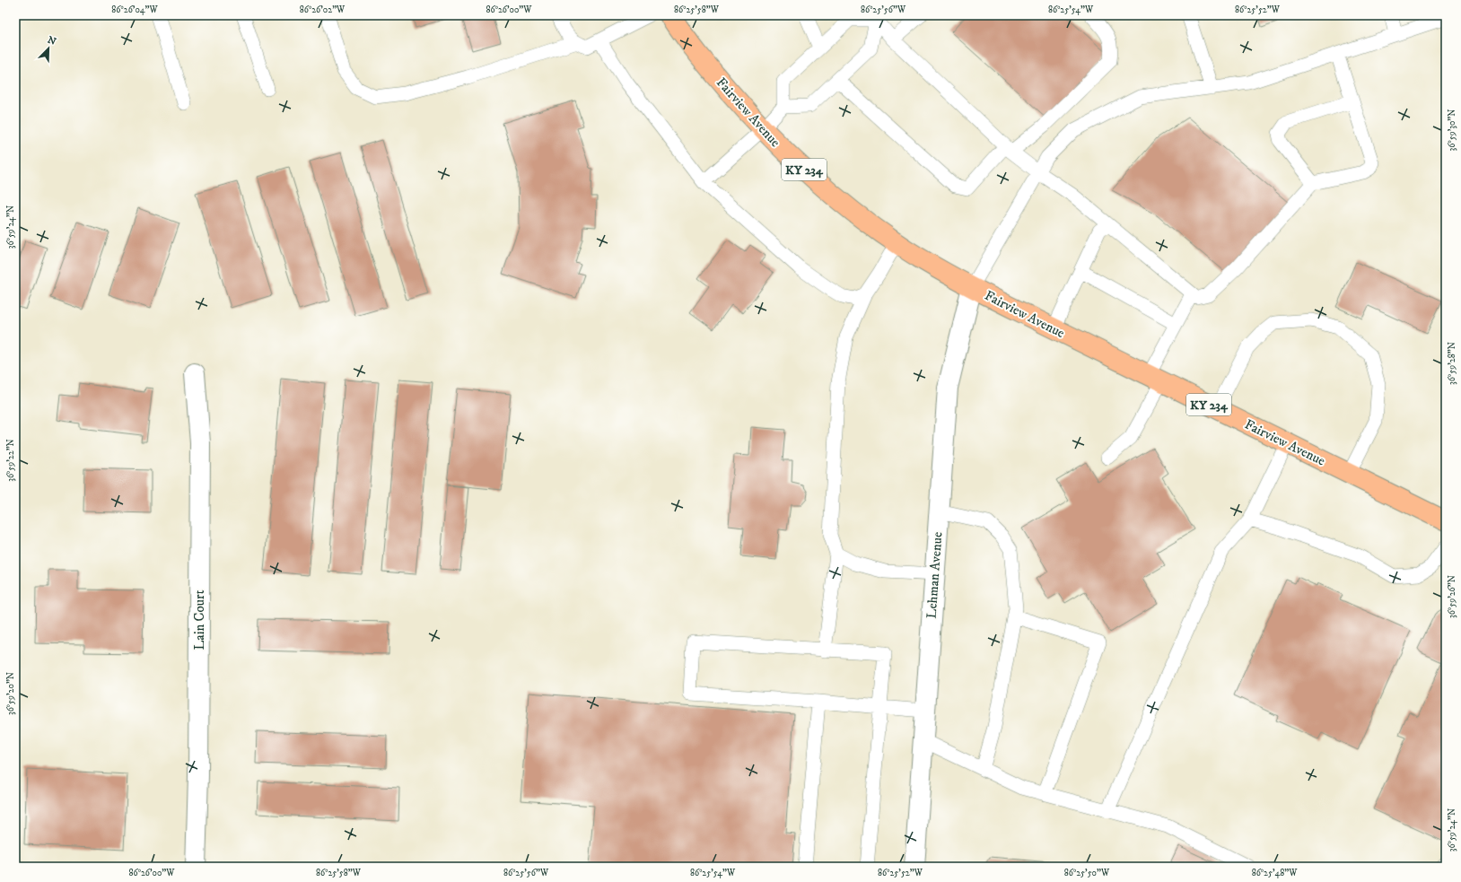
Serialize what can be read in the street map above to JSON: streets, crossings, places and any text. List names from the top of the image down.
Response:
{
  "streets": {
    "main road": ["Fairview Avenue", "KY 234"],
    "street": ["Lehman Avenue", "Lain Court"]
  },
  "crossings": [
    ["Fairview Avenue", "Lehman Avenue"]
  ],
  "north": "top right",
  "coordinates": [
    "86°26'04\"W",
    "86°26'02\"W",
    "86°26'00\"W",
    "86°25'58\"W",
    "86°25'56\"W",
    "86°25'54\"W",
    "86°25'52\"W",
    "36°59'30\"N",
    "36°59'24\"N",
    "36°59'28\"N",
    "36°59'22\"N",
    "36°59'26\"N",
    "36°59'20\"N",
    "86°25'50\"W",
    "86°25'48\"W"
  ]
}
